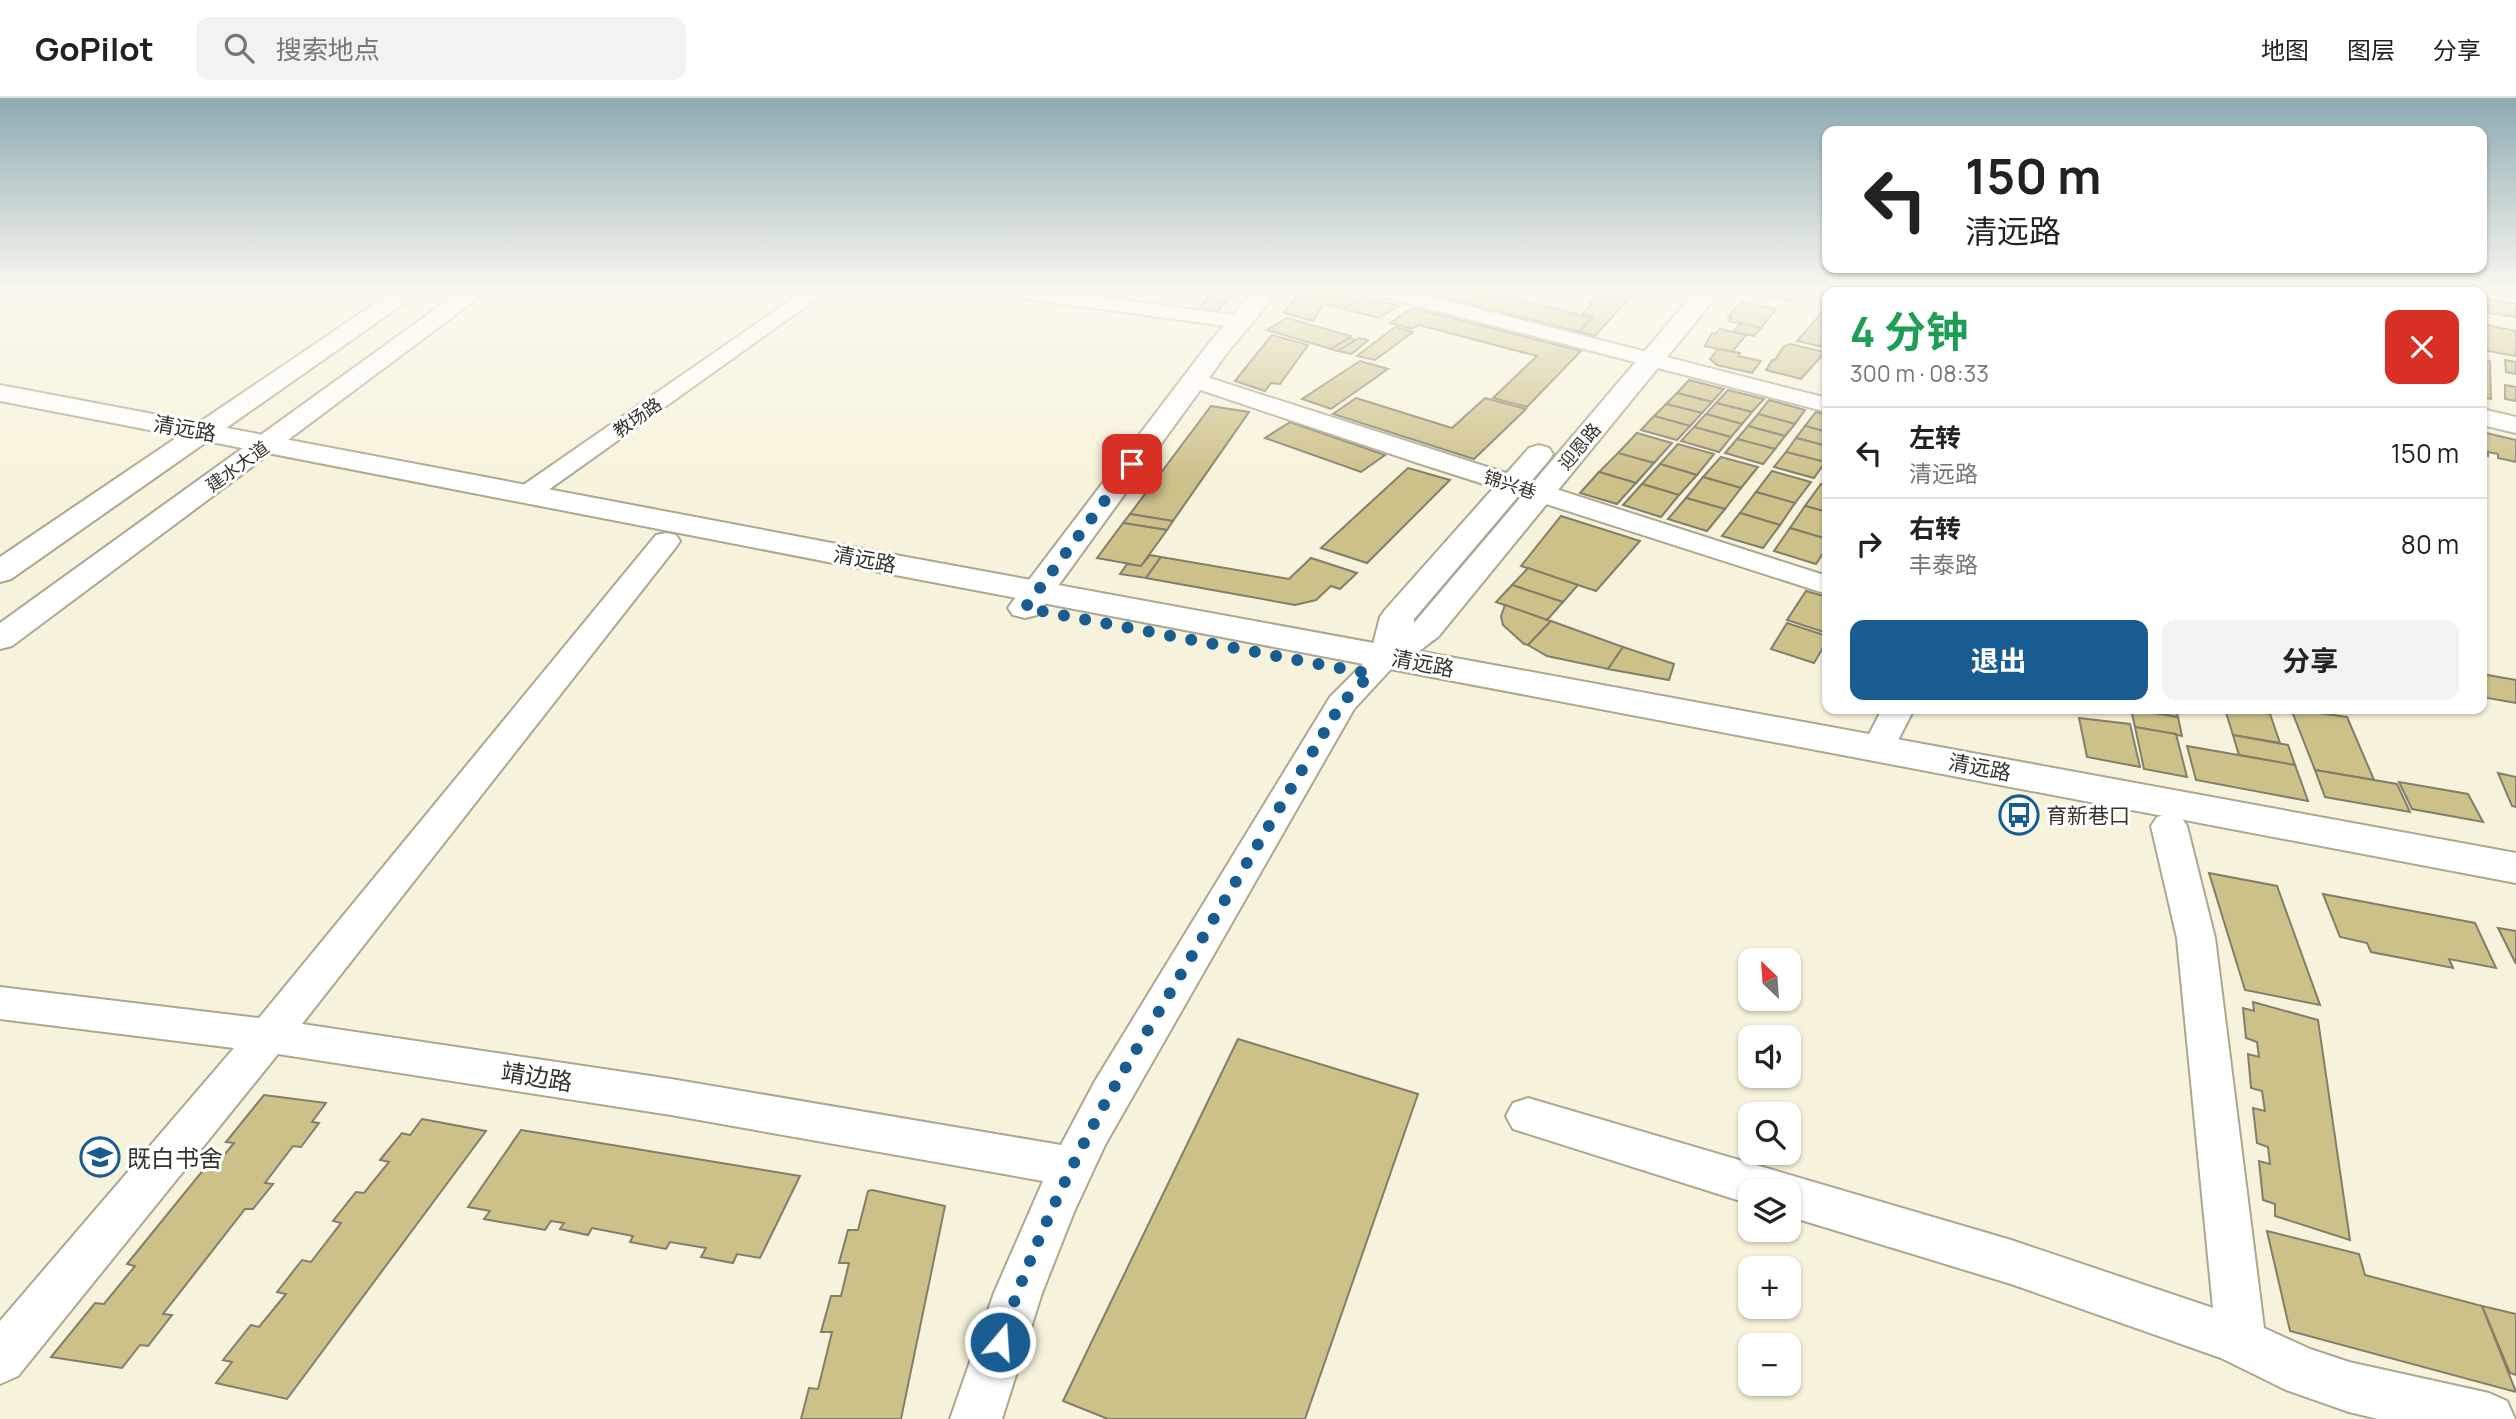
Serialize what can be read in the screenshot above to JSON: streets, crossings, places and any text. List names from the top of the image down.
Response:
{
  "streets": {
    "main road": ["清远路", "迎恩路", "建水大道"],
    "street": ["教场路", "锦兴巷", "靖边路"]
  },
  "crossings": [
    ["教场路", "清远路"],
    ["清远路", "迎恩路"],
    ["清远路", "建水大道"],
    ["迎恩路", "锦兴巷"],
    ["迎恩路", "靖边路"]
  ],
  "places": {
    "bus stop": ["育新巷口"],
    "school or university": ["既白书舍"]
  },
  "north": "top left",
  "page": {
    "header": "GoPilot",
    "search": "搜索地点",
    "nav": ["地图", "图层", "分享"],
    "turn": ["150 m", "清远路"],
    "heading": ["4 分钟", "300 m · 08:33"],
    "list": [
      {
        "name": "左转",
        "note": "清远路",
        "value": "150 m"
      },
      {
        "name": "右转",
        "note": "丰泰路",
        "value": "80 m"
      }
    ],
    "buttons": ["退出", "分享"],
    "map_buttons": ["+", "−"]
  }
}
